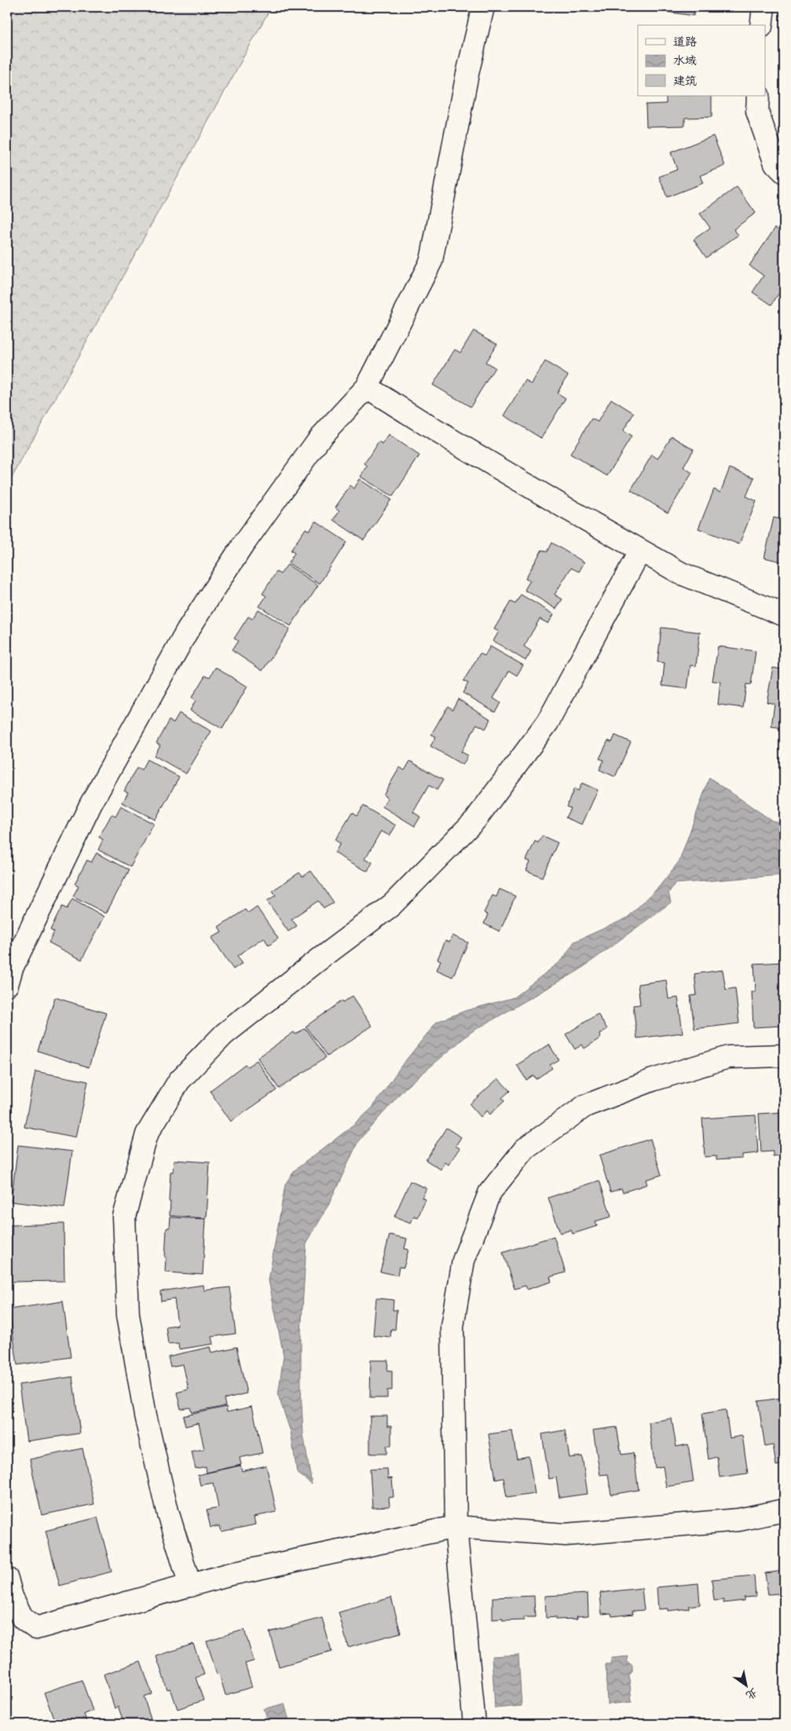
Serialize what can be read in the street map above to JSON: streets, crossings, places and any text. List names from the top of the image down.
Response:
{
  "legend": ["道路", "水域", "建筑"],
  "north": "bottom right"
}
